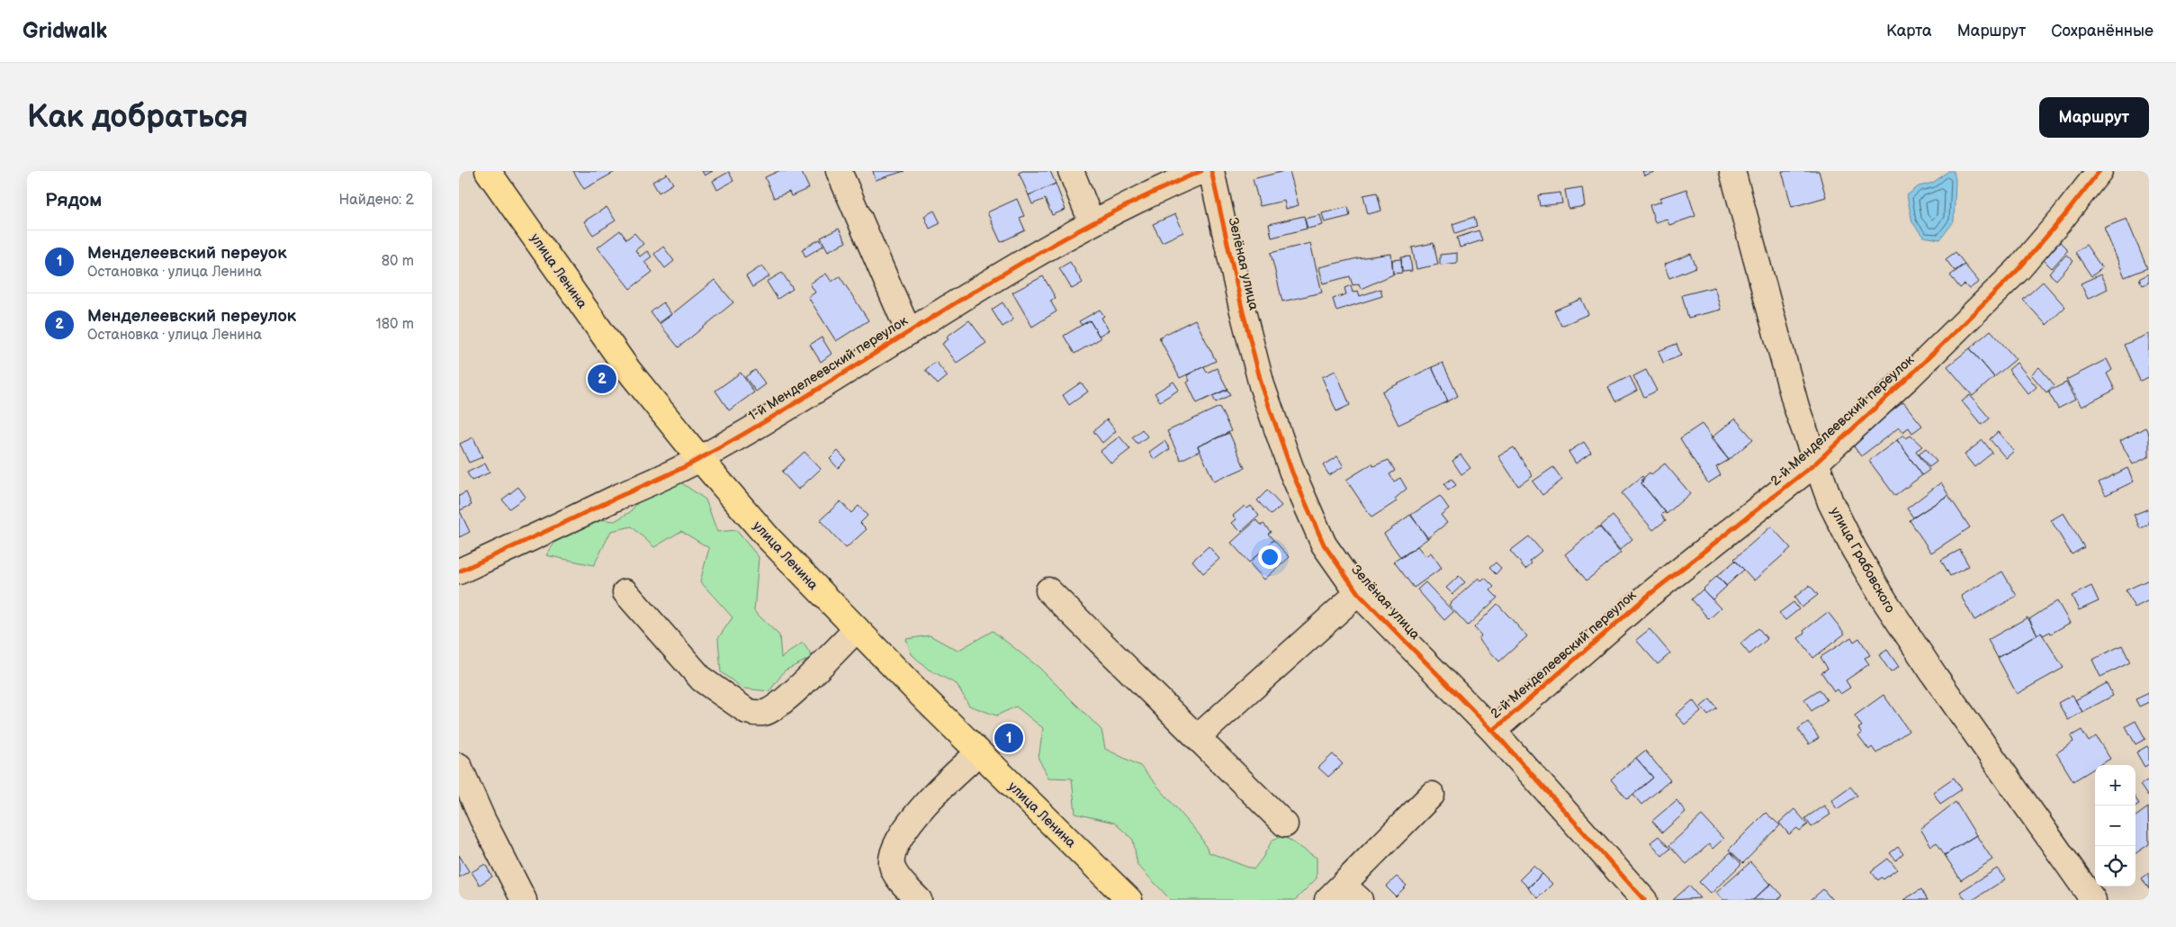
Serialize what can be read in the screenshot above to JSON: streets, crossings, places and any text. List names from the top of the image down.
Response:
{
  "streets": {
    "main road": ["улица Ленина"],
    "street": [
      "Зелёная улица",
      "1-й Менделеевский переулок",
      "2-й Менделеевский переулок",
      "улица Грабовского"
    ]
  },
  "crossings": [
    ["Зелёная улица", "2-й Менделеевский переулок"],
    ["улица Ленина", "1-й Менделеевский переулок"],
    ["2-й Менделеевский переулок", "улица Грабовского"]
  ],
  "page": {
    "header": "Gridwalk",
    "nav": ["Карта", "Маршрут", "Сохранённые"],
    "buttons": "Маршрут",
    "title": "Как добраться",
    "heading": ["Рядом", "Найдено: 2"],
    "list": [
      {
        "mark": "1",
        "name": "Менделеевский переуок",
        "note": "Остановка · улица Ленина",
        "value": "80 m"
      },
      {
        "mark": "2",
        "name": "Менделеевский переулок",
        "note": "Остановка · улица Ленина",
        "value": "180 m"
      }
    ],
    "pins": ["2", "1"],
    "map_buttons": ["+", "−"]
  }
}
